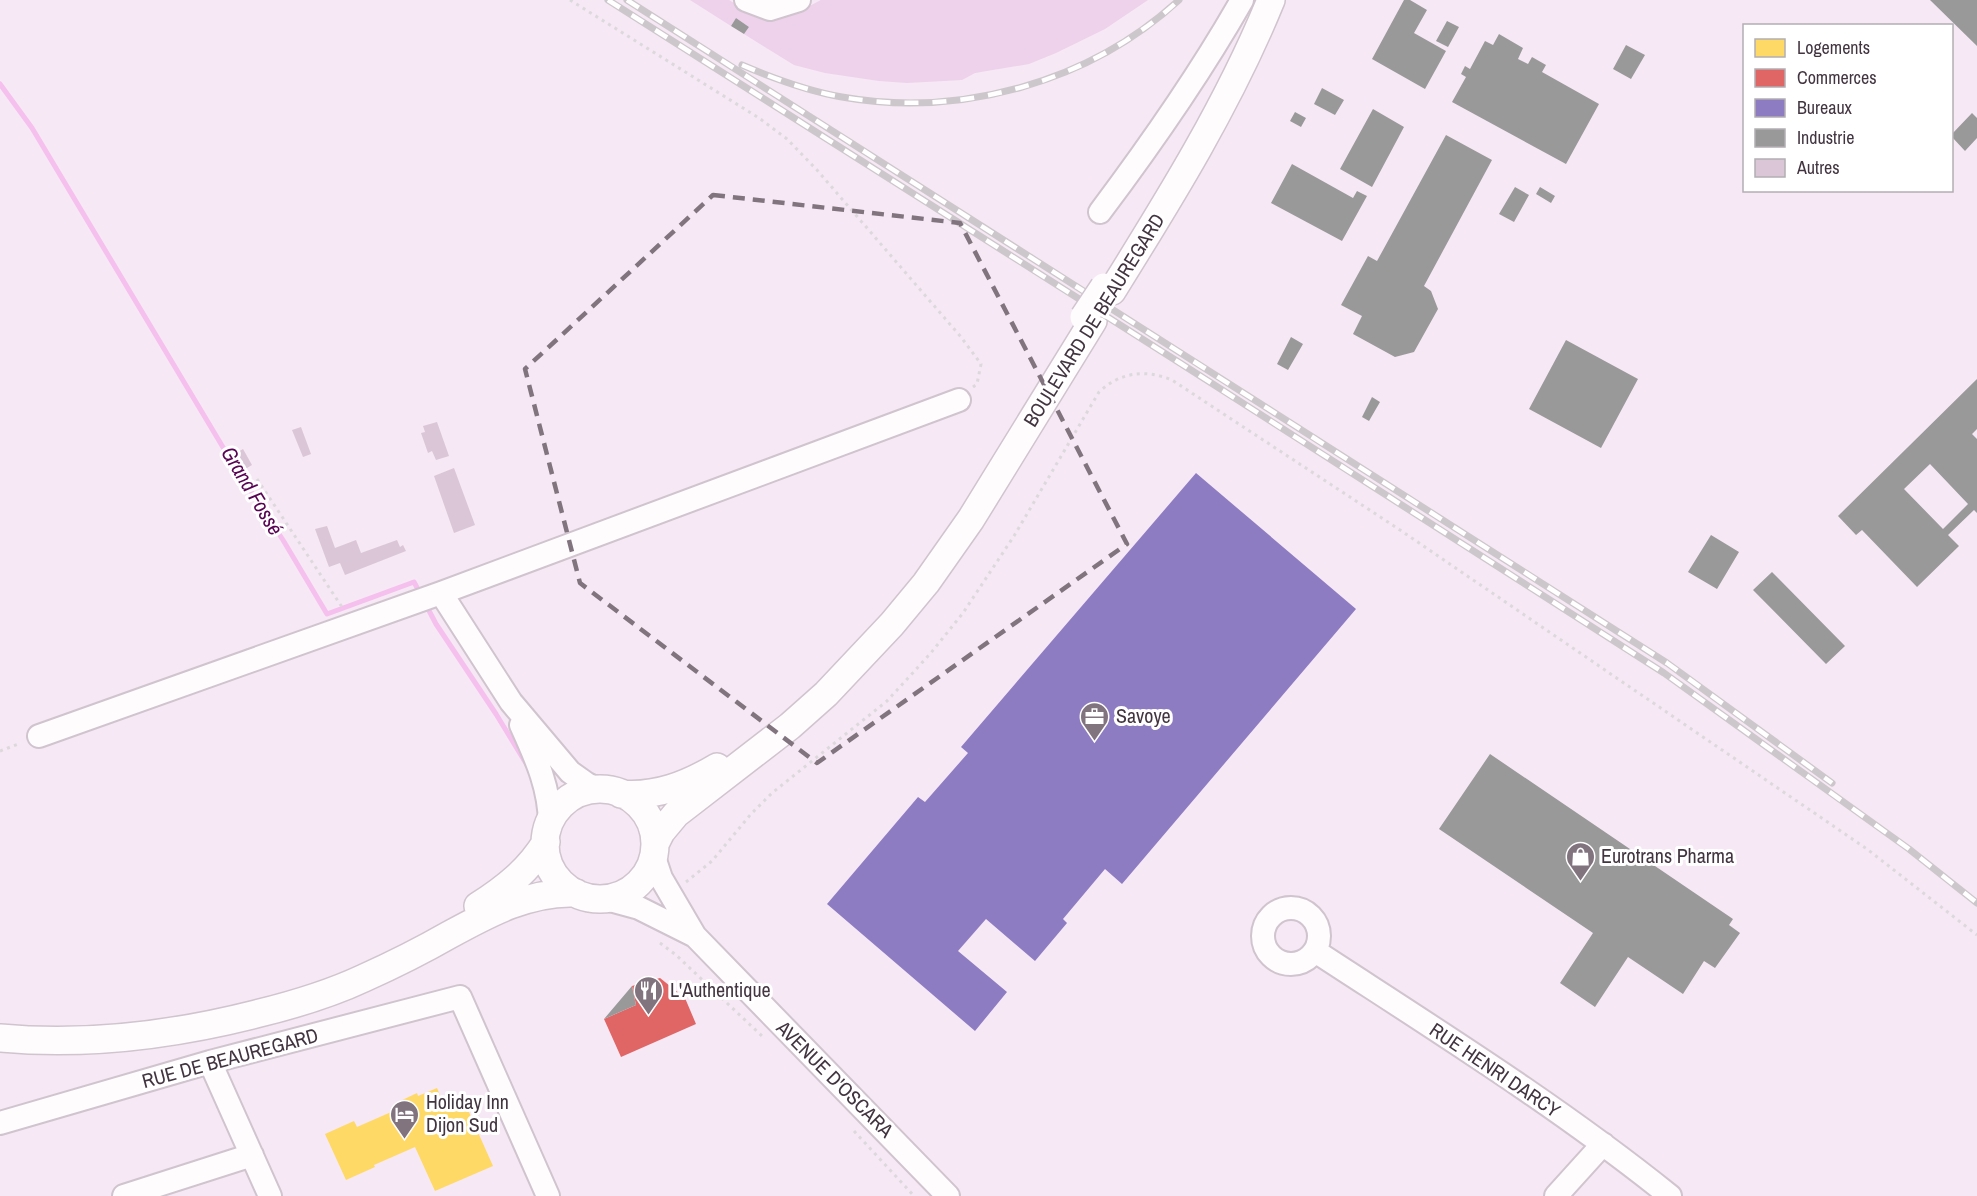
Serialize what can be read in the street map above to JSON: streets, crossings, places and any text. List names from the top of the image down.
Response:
{
  "streets": {
    "main road": ["BOULEVARD DE BEAUREGARD"],
    "street": ["RUE DE BEAUREGARD", "RUE HENRI DARCY", "AVENUE D'OSCARA"]
  },
  "water": ["Grand Fossé"],
  "places": {
    "office": ["Savoye"],
    "shop": ["Eurotrans Pharma"],
    "restaurant": ["L'Authentique"],
    "hotel": ["Holiday Inn Dijon Sud"]
  },
  "legend": [
    "Logements",
    "Commerces",
    "Bureaux",
    "Industrie",
    "Autres"
  ]
}
